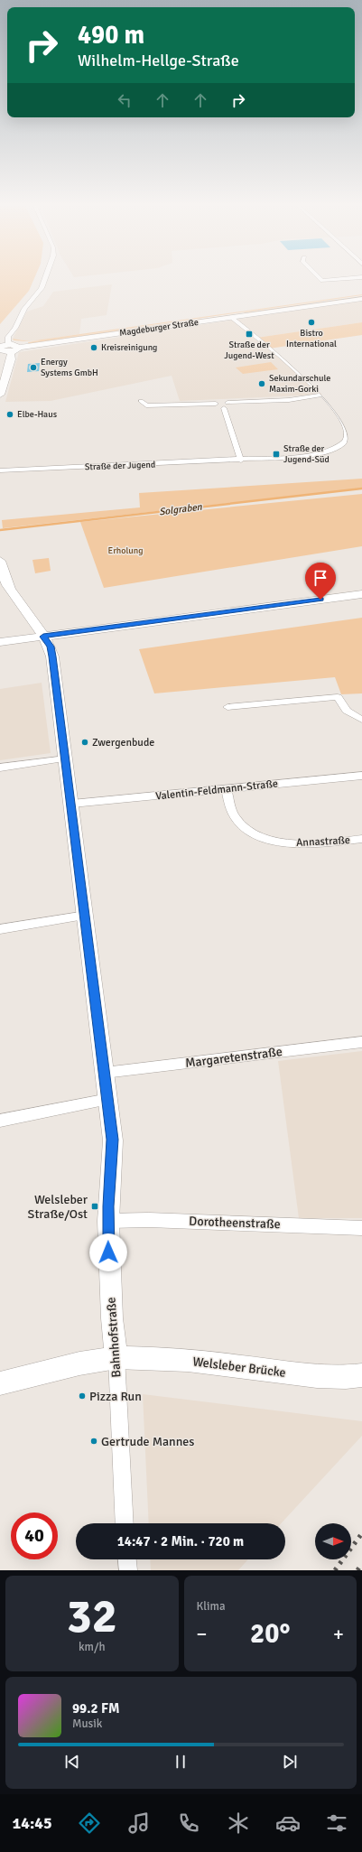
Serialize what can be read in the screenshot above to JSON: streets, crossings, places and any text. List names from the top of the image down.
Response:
{
  "streets": {
    "street": [
      "Magdeburger Straße",
      "Straße der Jugend",
      "Valentin-Feldmann-Straße",
      "Annastraße",
      "Margaretenstraße",
      "Dorotheenstraße",
      "Bahnhofstraße",
      "Welsleber Brücke"
    ]
  },
  "crossings": [
    ["Magdeburger Straße", "Straße der Jugend"],
    ["Valentin-Feldmann-Straße", "Annastraße"],
    ["Valentin-Feldmann-Straße", "Bahnhofstraße"],
    ["Margaretenstraße", "Bahnhofstraße"],
    ["Dorotheenstraße", "Bahnhofstraße"],
    ["Bahnhofstraße", "Welsleber Brücke"]
  ],
  "water": ["Solgraben"],
  "parks": ["Erholung"],
  "places": {
    "other": [
      "Bistro International",
      "Kreisreinigung",
      "Energy Systems GmbH",
      "Sekundarschule Maxim-Gorki",
      "Elbe-Haus",
      "Zwergenbude",
      "Pizza Run",
      "Gertrude Mannes"
    ],
    "transit": ["Straße der Jugend-West", "Straße der Jugend-Süd", "Welsleber Straße/Ost"]
  },
  "north": "right",
  "page": {
    "turn": ["490 m", "Wilhelm-Hellge-Straße"],
    "limit": "40",
    "trip": "14:47 · 2 Min. · 720 m",
    "tile": [
      ["32", "km/h"],
      "Klima"
    ],
    "heat": ["−", "20°", "+"],
    "song": ["99.2 FM", "Musik"],
    "tabs": "14:45"
  }
}
